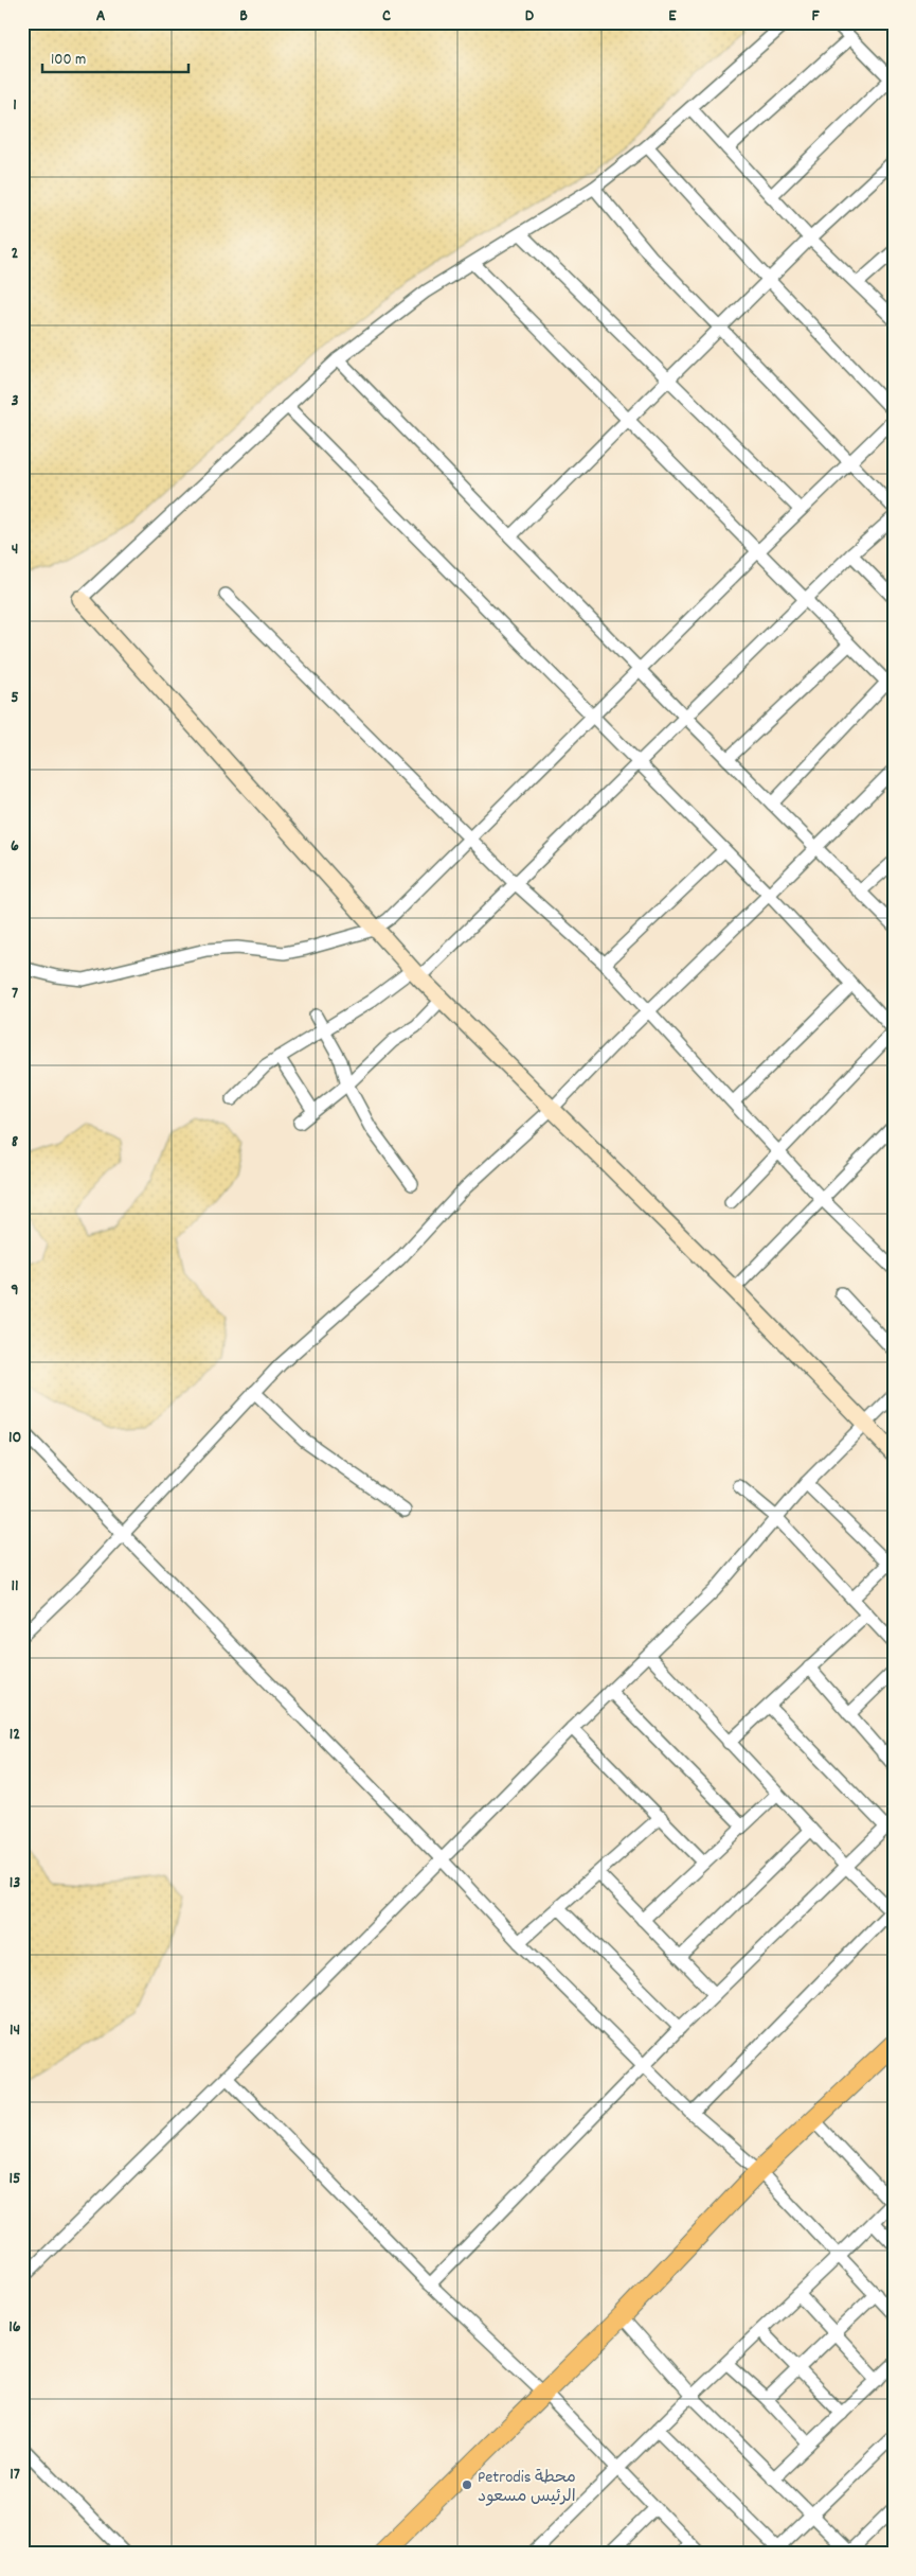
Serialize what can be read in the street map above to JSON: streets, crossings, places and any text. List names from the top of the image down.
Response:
{
  "places": ["Petrodis محطة الرئيس مسعود"],
  "scale_bar": "100 m",
  "grid": {
    "columns": [
      "A",
      "B",
      "C",
      "D",
      "E",
      "F"
    ],
    "rows": [
      "1",
      "2",
      "3",
      "4",
      "5",
      "6",
      "7",
      "8",
      "9",
      "10",
      "11",
      "12",
      "13",
      "14",
      "15",
      "16",
      "17"
    ]
  }
}
